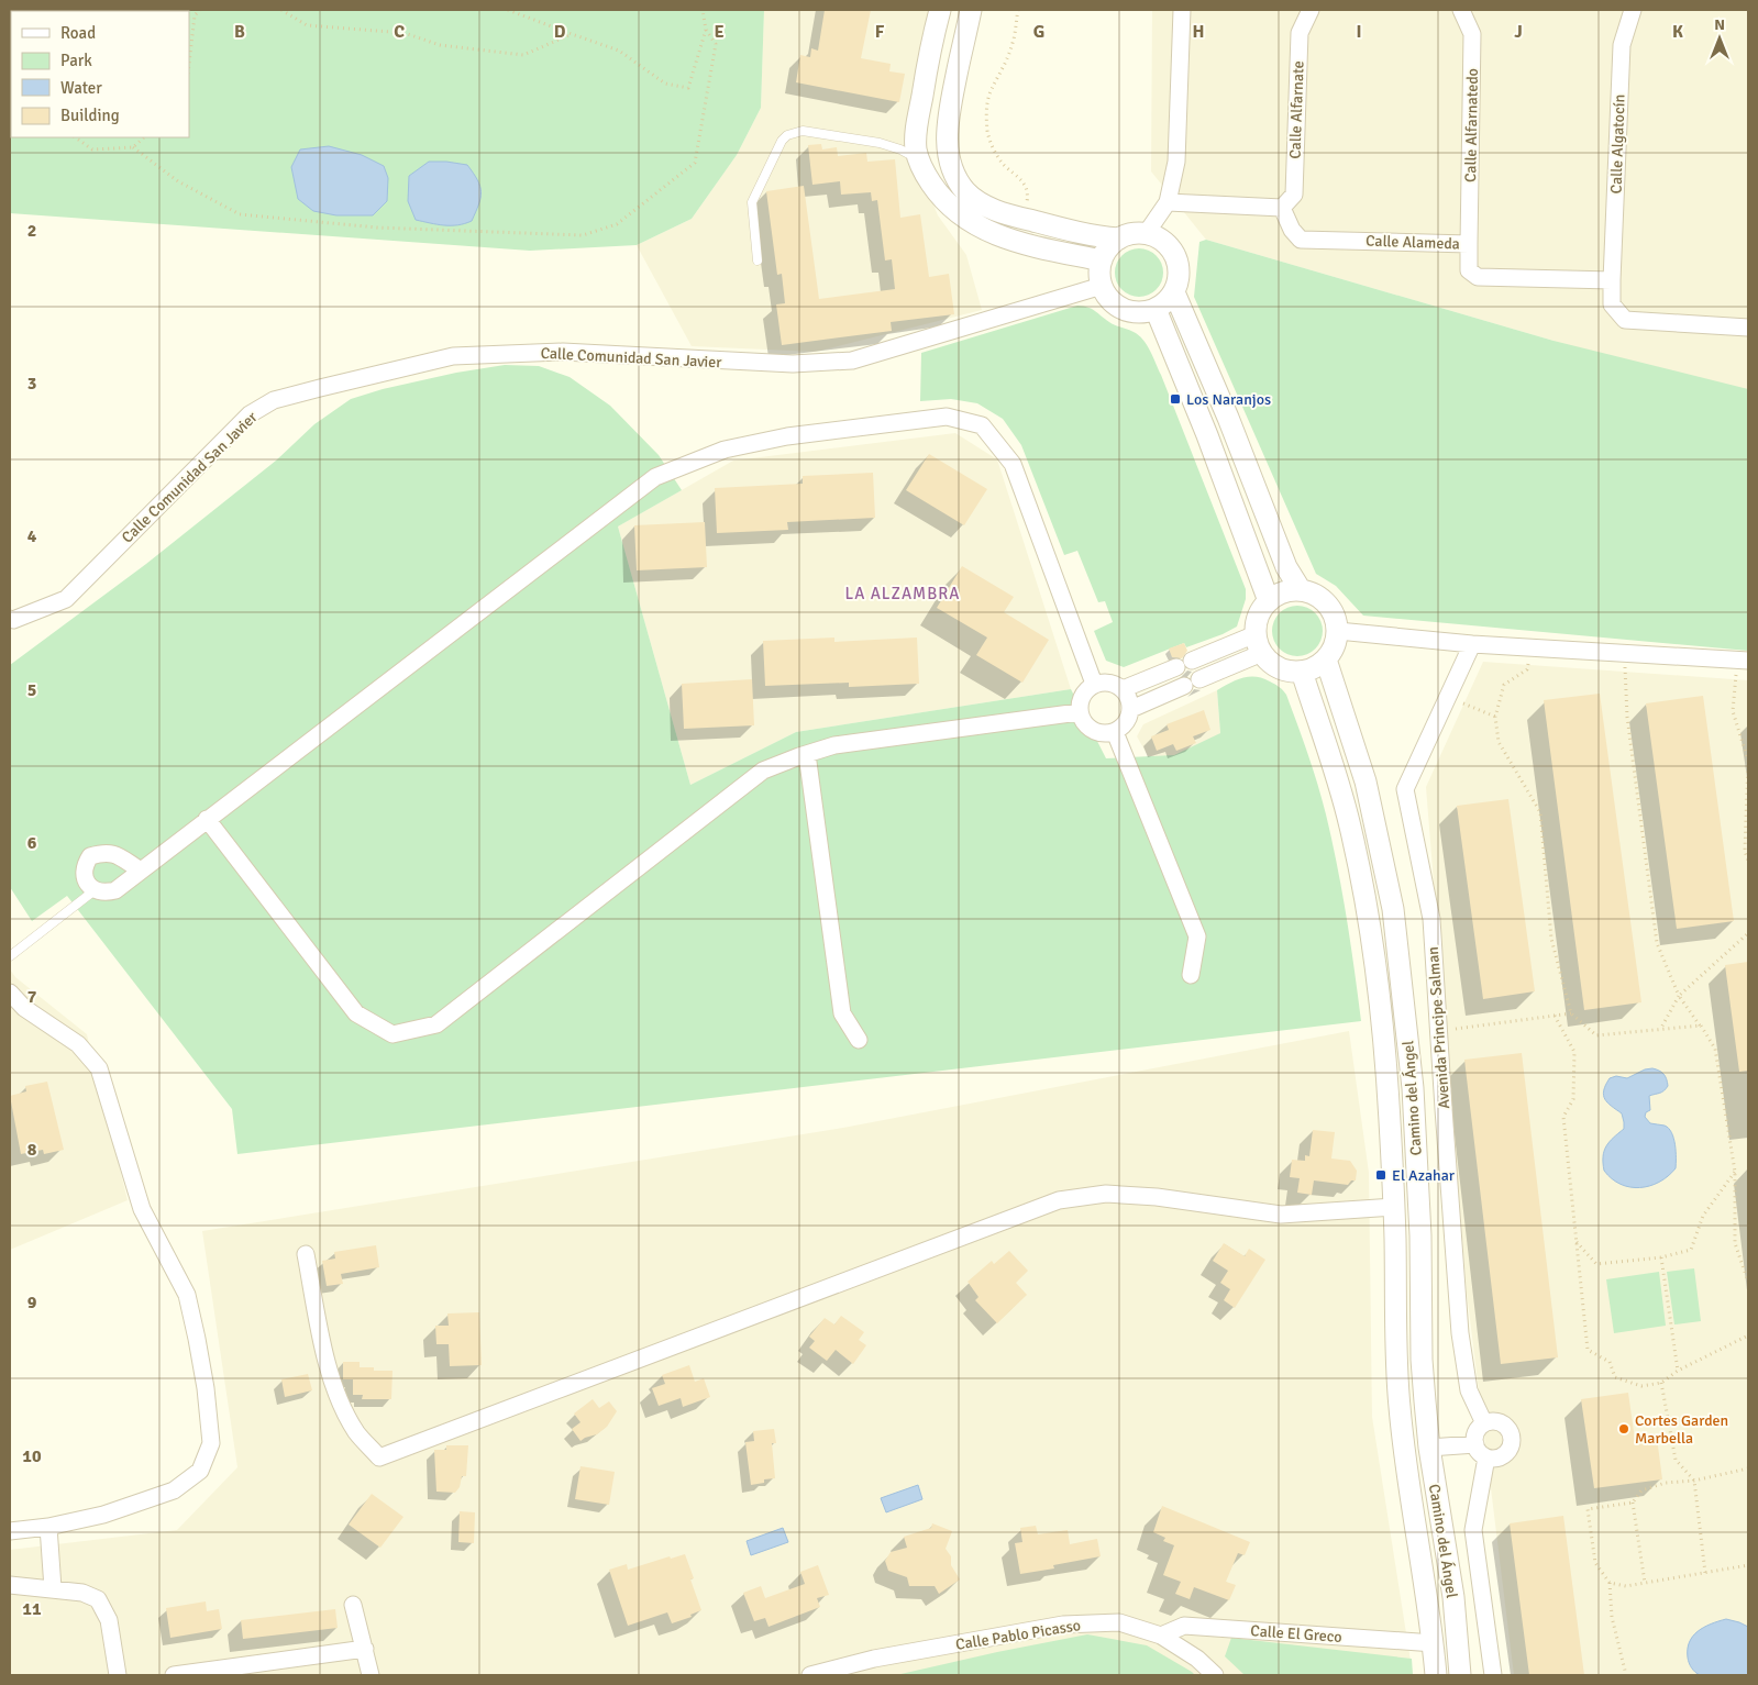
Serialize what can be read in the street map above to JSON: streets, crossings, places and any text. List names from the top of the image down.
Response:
{
  "streets": {
    "street": [
      "Calle Alfarnate",
      "Calle Alfarnatedo",
      "Calle Algatocín",
      "Calle Alameda",
      "Calle Comunidad San Javier",
      "Avenida Principe Salman",
      "Camino del Ángel",
      "Calle El Greco",
      "Calle Pablo Picasso"
    ]
  },
  "crossings": [
    ["Calle Alfarnate", "Calle Alameda"],
    ["Calle Alfarnatedo", "Calle Alameda"],
    ["Calle Algatocín", "Calle Alameda"],
    ["Camino del Ángel", "Calle El Greco"],
    ["Calle El Greco", "Calle Pablo Picasso"]
  ],
  "districts": ["LA ALZAMBRA"],
  "places": {
    "transit": ["Los Naranjos", "El Azahar"],
    "other": ["Cortes Garden Marbella"]
  },
  "legend": [
    "Road",
    "Park",
    "Water",
    "Building"
  ],
  "north": "top",
  "grid": {
    "columns": [
      "B",
      "C",
      "D",
      "E",
      "F",
      "G",
      "H",
      "I",
      "J",
      "K"
    ],
    "rows": [
      "2",
      "3",
      "4",
      "5",
      "6",
      "7",
      "8",
      "9",
      "10",
      "11"
    ]
  }
}
